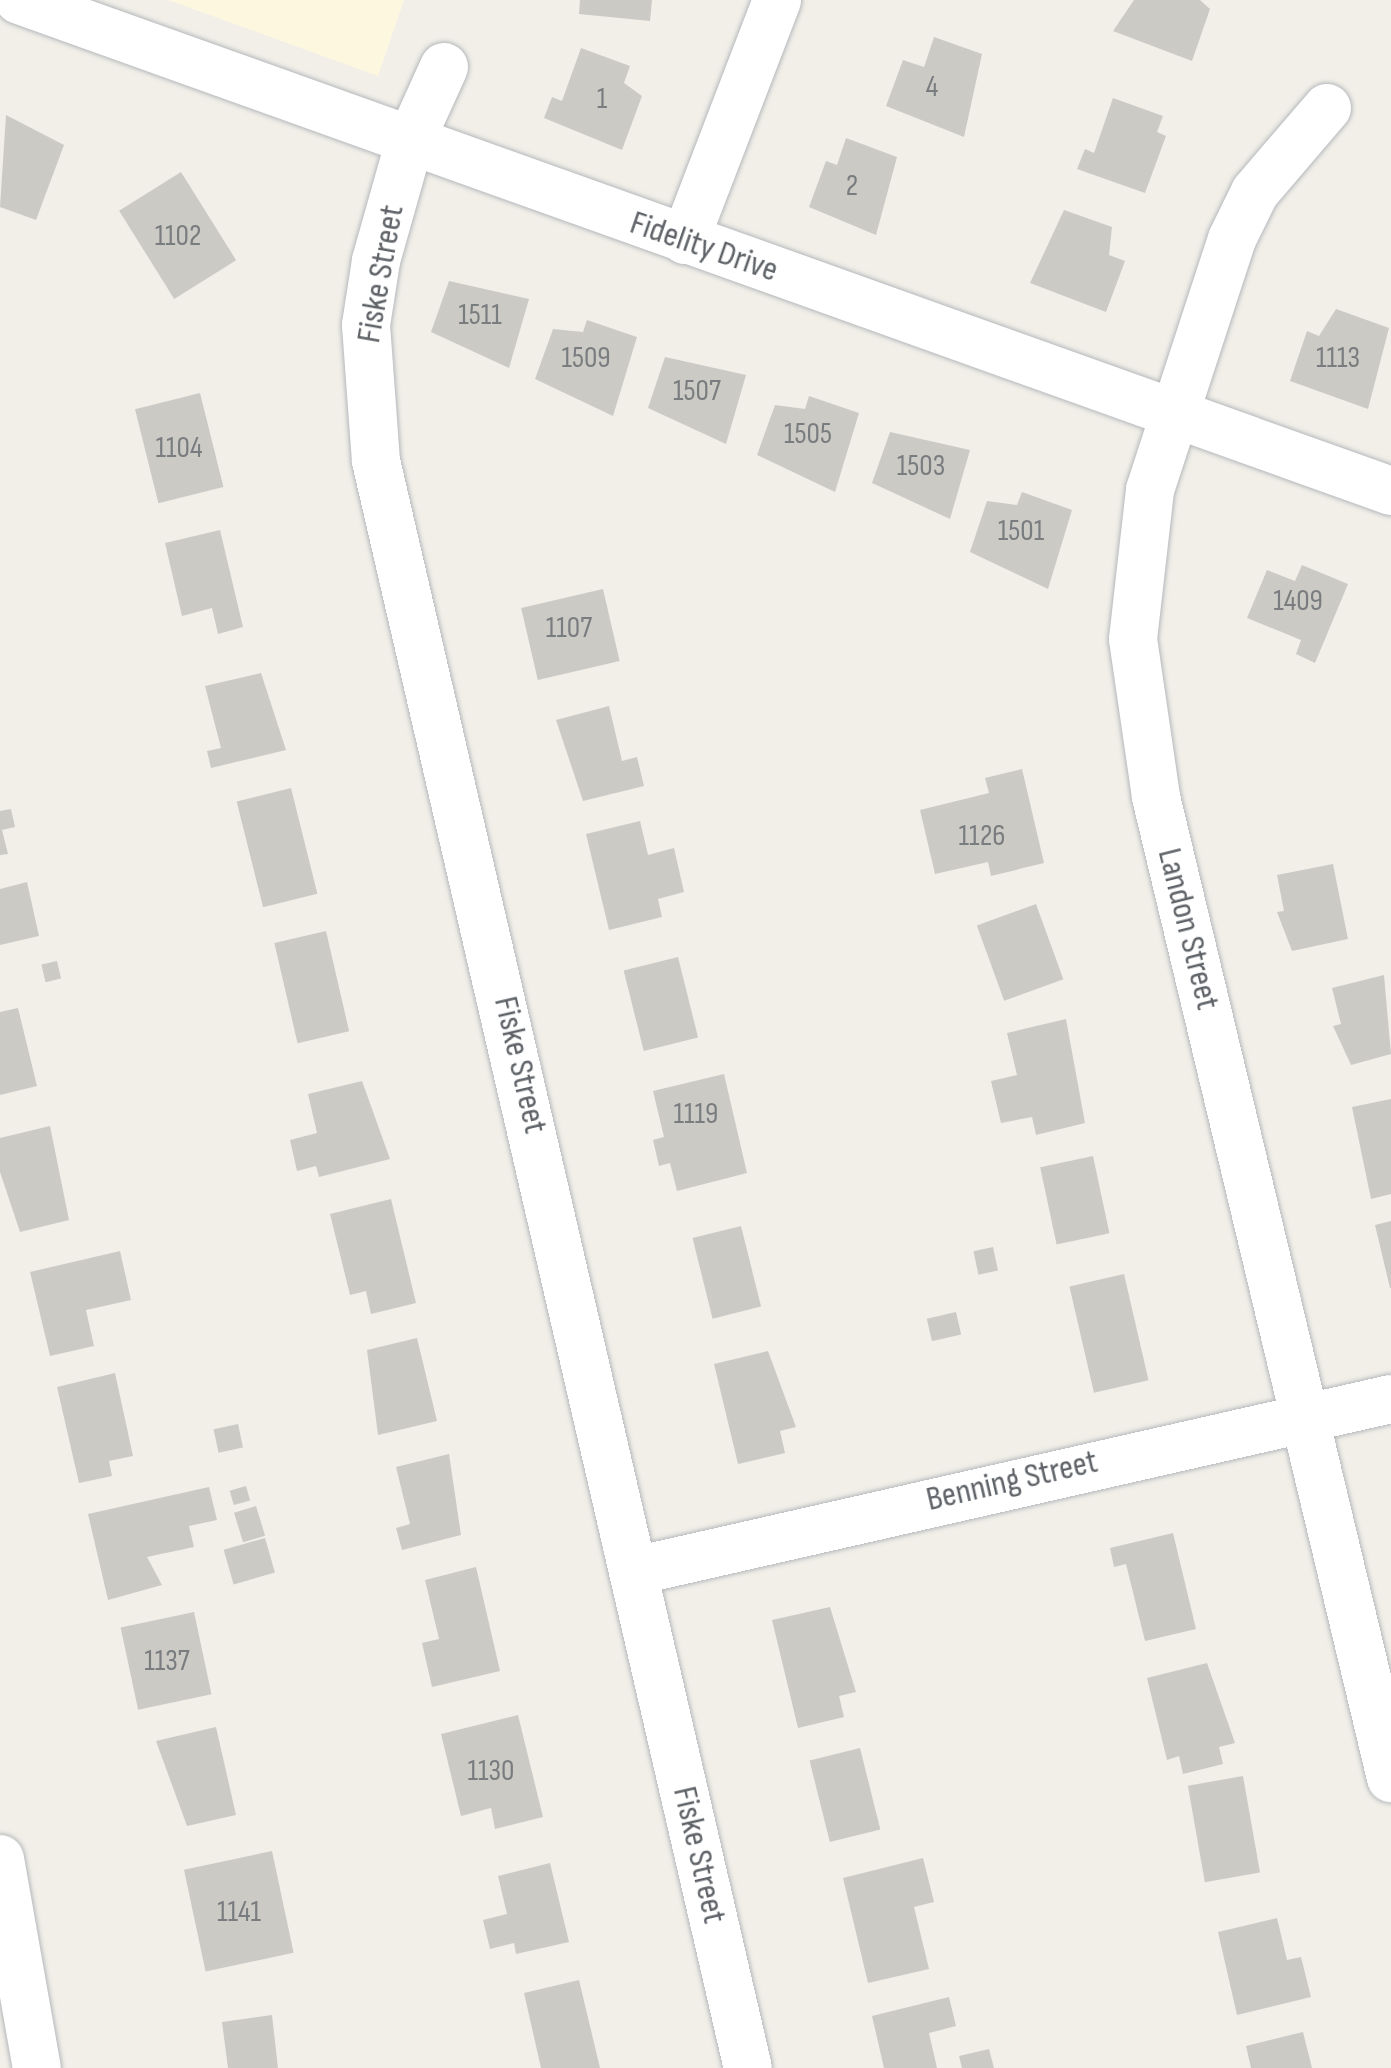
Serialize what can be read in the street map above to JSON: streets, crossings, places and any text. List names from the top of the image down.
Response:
{
  "streets": {
    "street": [
      "Fidelity Drive",
      "Fiske Street",
      "Landon Street",
      "Benning Street"
    ]
  },
  "crossings": [
    ["Fidelity Drive", "Fiske Street"],
    ["Fidelity Drive", "Landon Street"],
    ["Fiske Street", "Benning Street"],
    ["Landon Street", "Benning Street"]
  ],
  "house_numbers": [
    "4",
    "1",
    "2",
    "1102",
    "1511",
    "1509",
    "1113",
    "1507",
    "1505",
    "1104",
    "1503",
    "1501",
    "1409",
    "1107",
    "1126",
    "1119",
    "1137",
    "1130",
    "1141"
  ]
}
